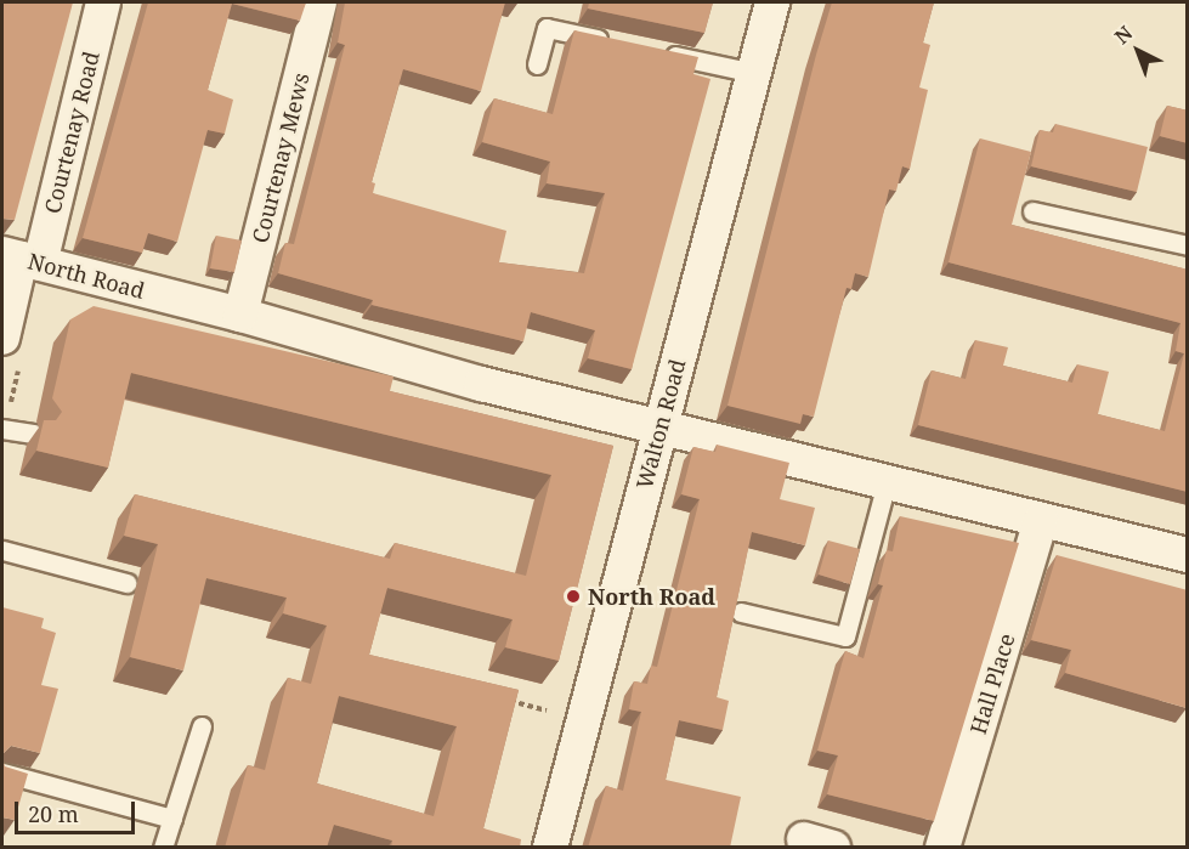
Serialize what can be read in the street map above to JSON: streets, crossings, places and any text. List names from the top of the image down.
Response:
{
  "streets": {
    "street": [
      "Courtenay Road",
      "Courtenay Mews",
      "North Road",
      "Walton Road",
      "Hall Place"
    ]
  },
  "crossings": [
    ["Courtenay Road", "North Road"],
    ["Courtenay Mews", "North Road"],
    ["North Road", "Walton Road"],
    ["North Road", "Hall Place"]
  ],
  "places": ["North Road"],
  "scale_bar": "20 m",
  "north": "top left"
}
